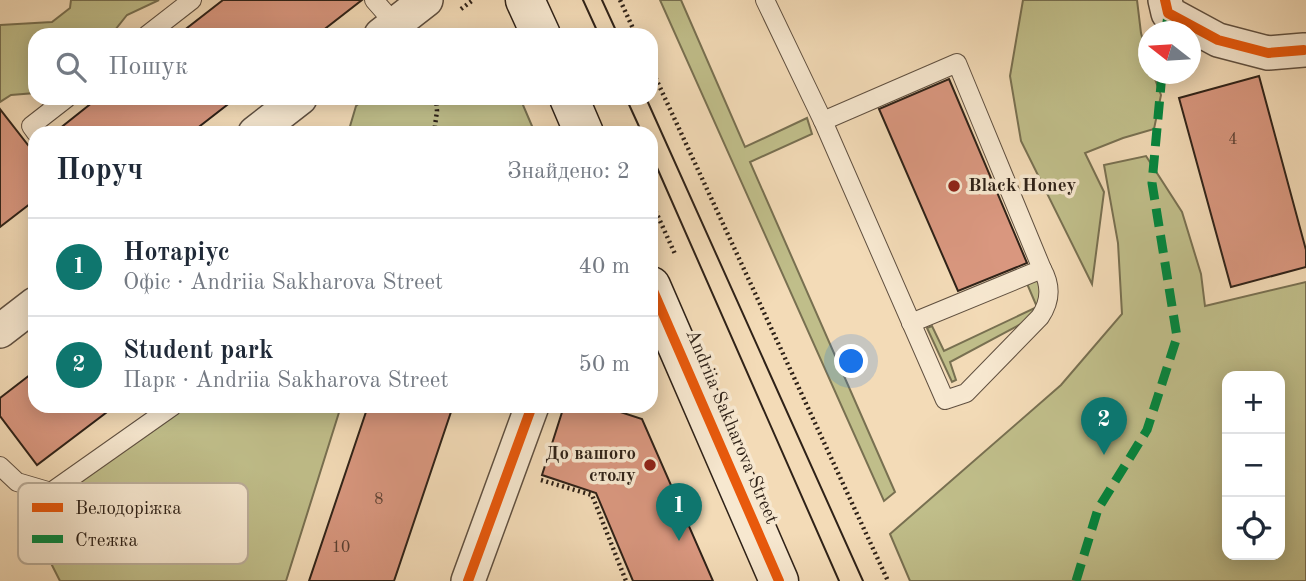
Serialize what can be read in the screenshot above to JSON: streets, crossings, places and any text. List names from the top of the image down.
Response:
{
  "streets": {
    "main road": ["Andriia Sakharova Street"]
  },
  "places": ["Black Honey", "До вашого столу"],
  "house_numbers": ["4", "8", "10"],
  "legend": ["Велодоріжка", "Стежка"],
  "north": "left",
  "page": {
    "search": "Пошук",
    "heading": ["Поруч", "Знайдено: 2"],
    "list": [
      {
        "mark": "1",
        "name": "Нотаріус",
        "note": "Офіс · Andriia Sakharova Street",
        "value": "40 m"
      },
      {
        "mark": "2",
        "name": "Student park",
        "note": "Парк · Andriia Sakharova Street",
        "value": "50 m"
      }
    ],
    "map_buttons": ["+", "−"],
    "pins": ["2", "1"]
  }
}
